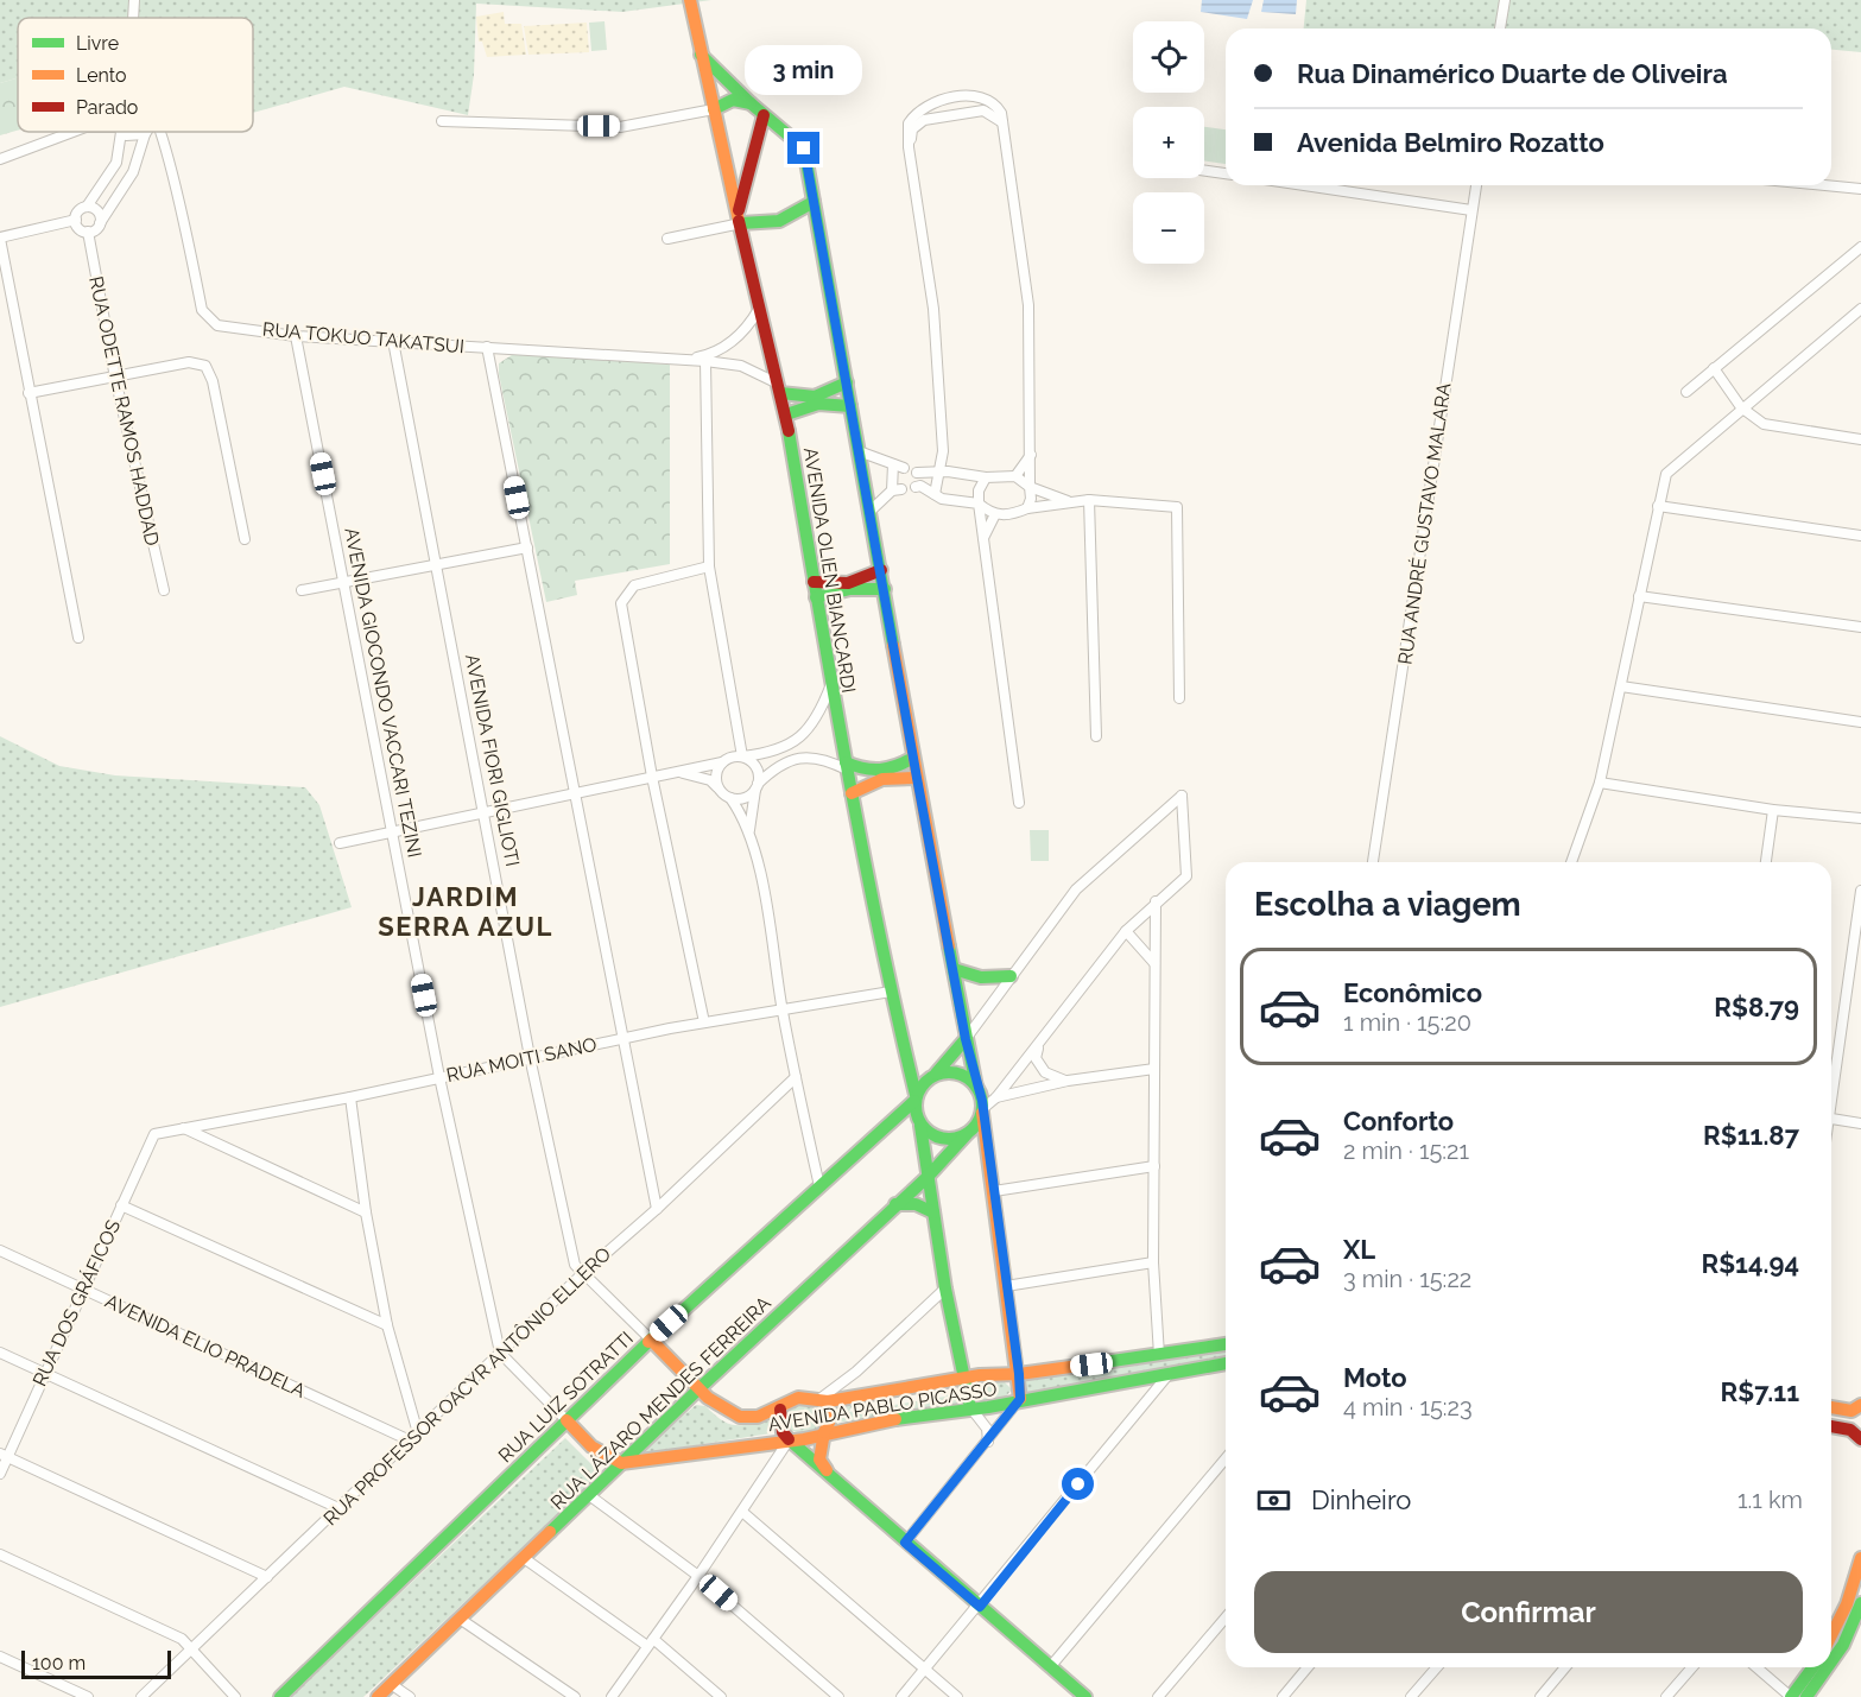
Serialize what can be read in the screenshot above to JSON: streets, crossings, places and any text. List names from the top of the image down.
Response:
{
  "streets": {
    "street": [
      "RUA TOKUO TAKATSUI",
      "RUA ODETTE RAMOS HADDAD",
      "RUA ANDRÉ GUSTAVO MALARA",
      "AVENIDA OLIEN BIANCARDI",
      "AVENIDA GIOCONDO VACCARI TEZINI",
      "AVENIDA FIORI GIGLIOTI",
      "RUA MOITI SANO",
      "RUA DOS GRÁFICOS",
      "AVENIDA ELIO PRADELA",
      "RUA PROFESSOR OACYR ANTÔNIO ELLERO",
      "RUA LUIZ SOTRATTI",
      "RUA LÁZARO MENDES FERREIRA",
      "AVENIDA PABLO PICASSO"
    ]
  },
  "crossings": [
    ["RUA TOKUO TAKATSUI", "AVENIDA OLIEN BIANCARDI"],
    ["RUA TOKUO TAKATSUI", "AVENIDA GIOCONDO VACCARI TEZINI"],
    ["RUA TOKUO TAKATSUI", "AVENIDA FIORI GIGLIOTI"],
    ["AVENIDA OLIEN BIANCARDI", "RUA MOITI SANO"],
    ["AVENIDA OLIEN BIANCARDI", "RUA LUIZ SOTRATTI"],
    ["AVENIDA OLIEN BIANCARDI", "RUA LÁZARO MENDES FERREIRA"],
    ["AVENIDA GIOCONDO VACCARI TEZINI", "RUA MOITI SANO"],
    ["AVENIDA GIOCONDO VACCARI TEZINI", "RUA PROFESSOR OACYR ANTÔNIO ELLERO"],
    ["AVENIDA FIORI GIGLIOTI", "RUA MOITI SANO"],
    ["AVENIDA FIORI GIGLIOTI", "RUA PROFESSOR OACYR ANTÔNIO ELLERO"],
    ["AVENIDA FIORI GIGLIOTI", "RUA LUIZ SOTRATTI"],
    ["AVENIDA FIORI GIGLIOTI", "RUA LÁZARO MENDES FERREIRA"],
    ["AVENIDA FIORI GIGLIOTI", "AVENIDA PABLO PICASSO"],
    ["RUA MOITI SANO", "RUA DOS GRÁFICOS"],
    ["RUA DOS GRÁFICOS", "AVENIDA ELIO PRADELA"],
    ["AVENIDA ELIO PRADELA", "RUA PROFESSOR OACYR ANTÔNIO ELLERO"],
    ["RUA LUIZ SOTRATTI", "RUA LÁZARO MENDES FERREIRA"],
    ["RUA LÁZARO MENDES FERREIRA", "AVENIDA PABLO PICASSO"]
  ],
  "districts": ["JARDIM SERRA AZUL"],
  "legend": ["Livre", "Lento", "Parado"],
  "scale_bar": "100 m",
  "page": {
    "map_buttons": ["+", "−"],
    "banner": ["Rua Dinamérico Duarte de Oliveira", "Avenida Belmiro Rozatto"],
    "bubble": "3 min",
    "heading": "Escolha a viagem",
    "list": [
      {
        "name": "Econômico",
        "note": "1 min · 15:20",
        "value": "R$8.79"
      },
      {
        "name": "Conforto",
        "note": "2 min · 15:21",
        "value": "R$11.87"
      },
      {
        "name": "XL",
        "note": "3 min · 15:22",
        "value": "R$14.94"
      },
      {
        "name": "Moto",
        "note": "4 min · 15:23",
        "value": "R$7.11"
      }
    ],
    "pay": ["Dinheiro", "1.1 km"],
    "buttons": "Confirmar",
    "scale": "100 m"
  }
}
